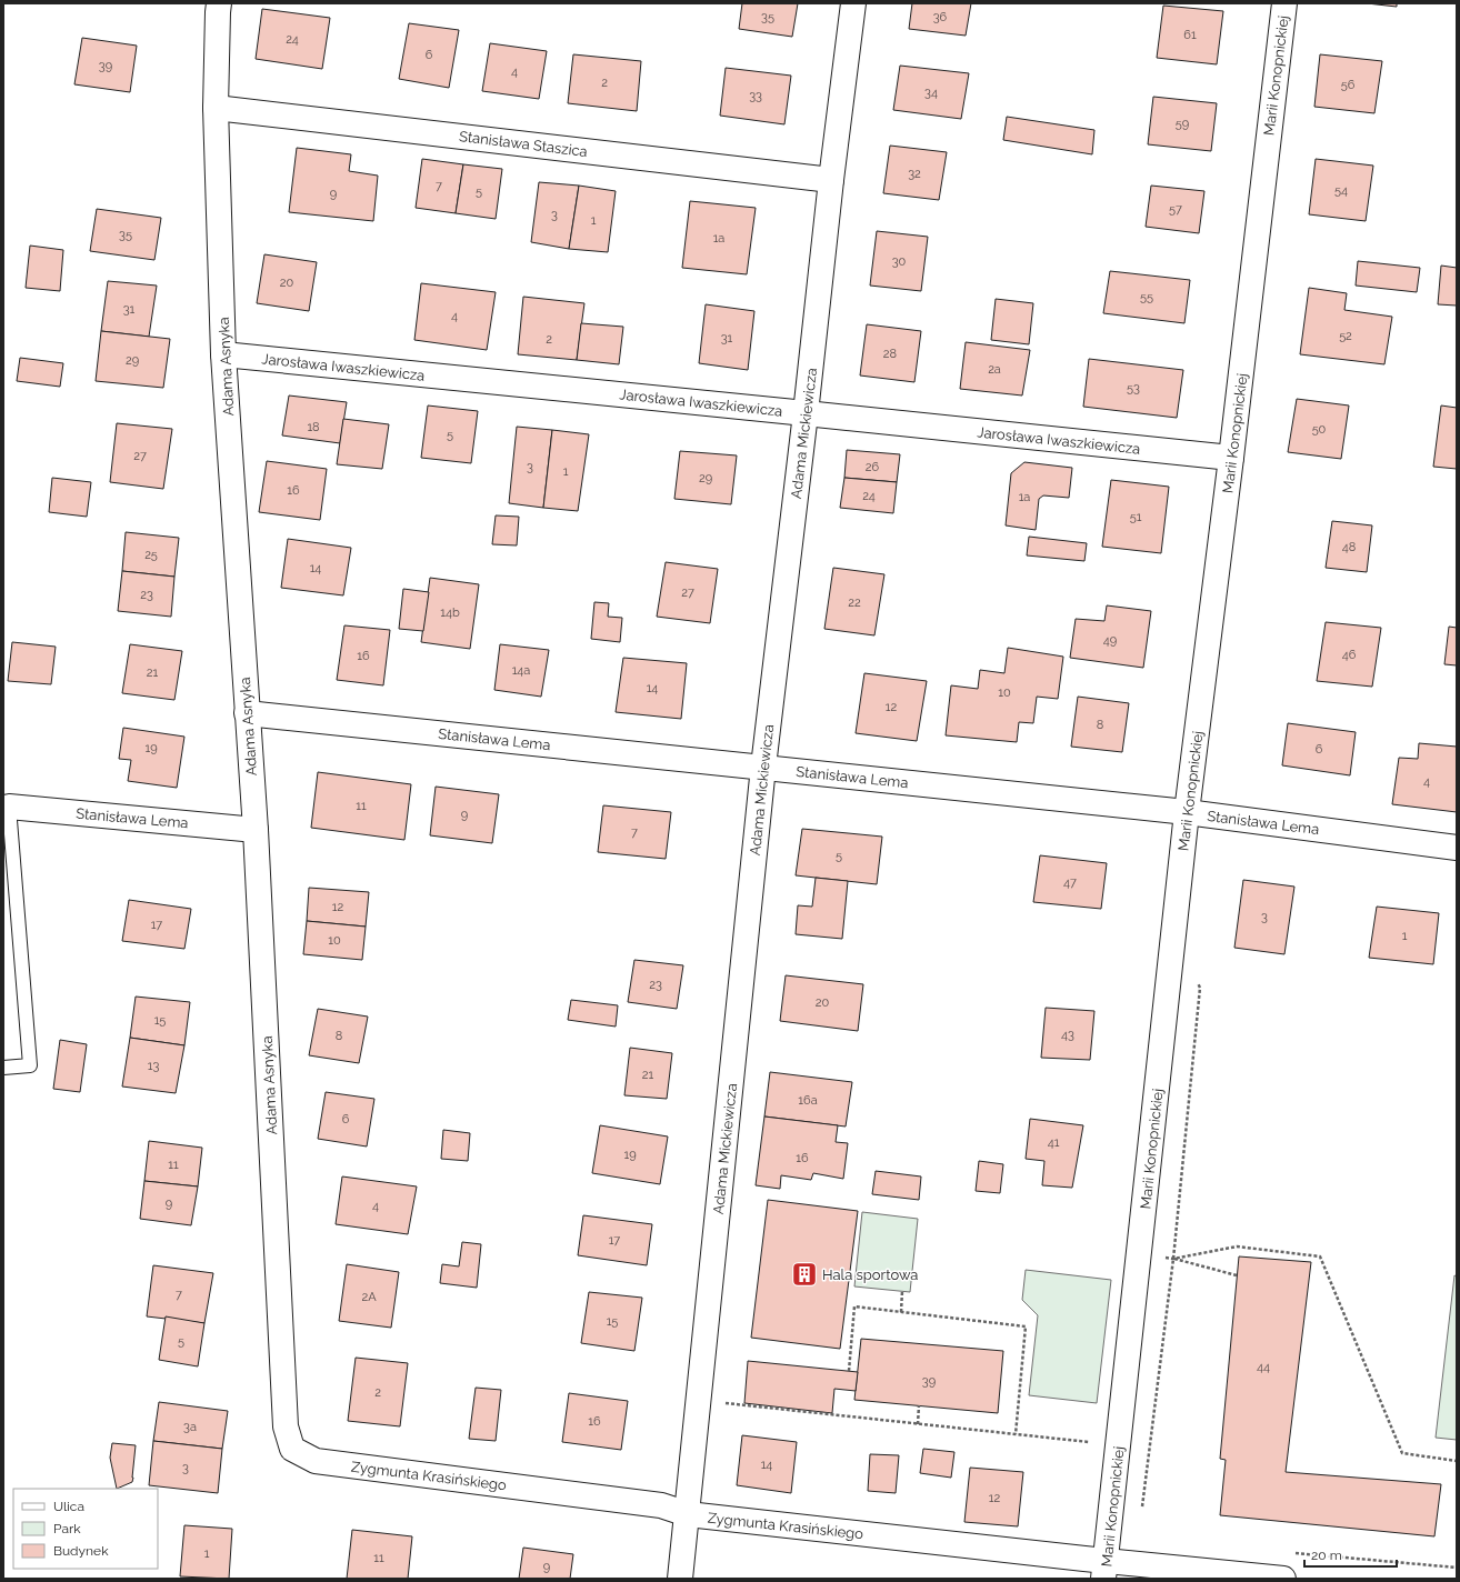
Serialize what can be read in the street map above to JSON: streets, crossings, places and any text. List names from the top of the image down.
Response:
{
  "streets": {
    "street": [
      "Marii Konopnickiej",
      "Stanisława Staszica",
      "Adama Asnyka",
      "Jarosława Iwaszkiewicza",
      "Adama Mickiewicza",
      "Stanisława Lema",
      "Zygmunta Krasińskiego"
    ]
  },
  "crossings": [
    ["Marii Konopnickiej", "Jarosława Iwaszkiewicza"],
    ["Marii Konopnickiej", "Stanisława Lema"],
    ["Marii Konopnickiej", "Zygmunta Krasińskiego"],
    ["Stanisława Staszica", "Adama Asnyka"],
    ["Stanisława Staszica", "Adama Mickiewicza"],
    ["Adama Asnyka", "Jarosława Iwaszkiewicza"],
    ["Adama Asnyka", "Stanisława Lema"],
    ["Adama Asnyka", "Zygmunta Krasińskiego"],
    ["Jarosława Iwaszkiewicza", "Adama Mickiewicza"],
    ["Adama Mickiewicza", "Stanisława Lema"],
    ["Adama Mickiewicza", "Zygmunta Krasińskiego"]
  ],
  "places": {
    "building": ["Hala sportowa"]
  },
  "house_numbers": [
    "35",
    "36",
    "61",
    "24",
    "6",
    "39",
    "4",
    "2",
    "56",
    "34",
    "33",
    "59",
    "32",
    "7",
    "54",
    "5",
    "9",
    "57",
    "3",
    "1",
    "35",
    "1a",
    "30",
    "20",
    "55",
    "31",
    "4",
    "52",
    "31",
    "2",
    "28",
    "29",
    "2a",
    "53",
    "18",
    "50",
    "5",
    "27",
    "3",
    "26",
    "1",
    "29",
    "16",
    "24",
    "1a",
    "51",
    "48",
    "25",
    "14",
    "27",
    "23",
    "22",
    "14b",
    "49",
    "46",
    "16",
    "14a",
    "21",
    "14",
    "10",
    "12",
    "8",
    "19",
    "6",
    "4",
    "11",
    "9",
    "7",
    "5",
    "47",
    "12",
    "3",
    "17",
    "1",
    "10",
    "23",
    "20",
    "15",
    "43",
    "8",
    "13",
    "21",
    "16a",
    "6",
    "41",
    "19",
    "16",
    "11",
    "9",
    "4",
    "17",
    "7",
    "2A",
    "15",
    "5",
    "44",
    "39",
    "2",
    "16",
    "3a",
    "14",
    "3",
    "12",
    "1",
    "11",
    "9"
  ],
  "legend": ["Ulica", "Park", "Budynek"],
  "scale_bar": "20 m"
}
